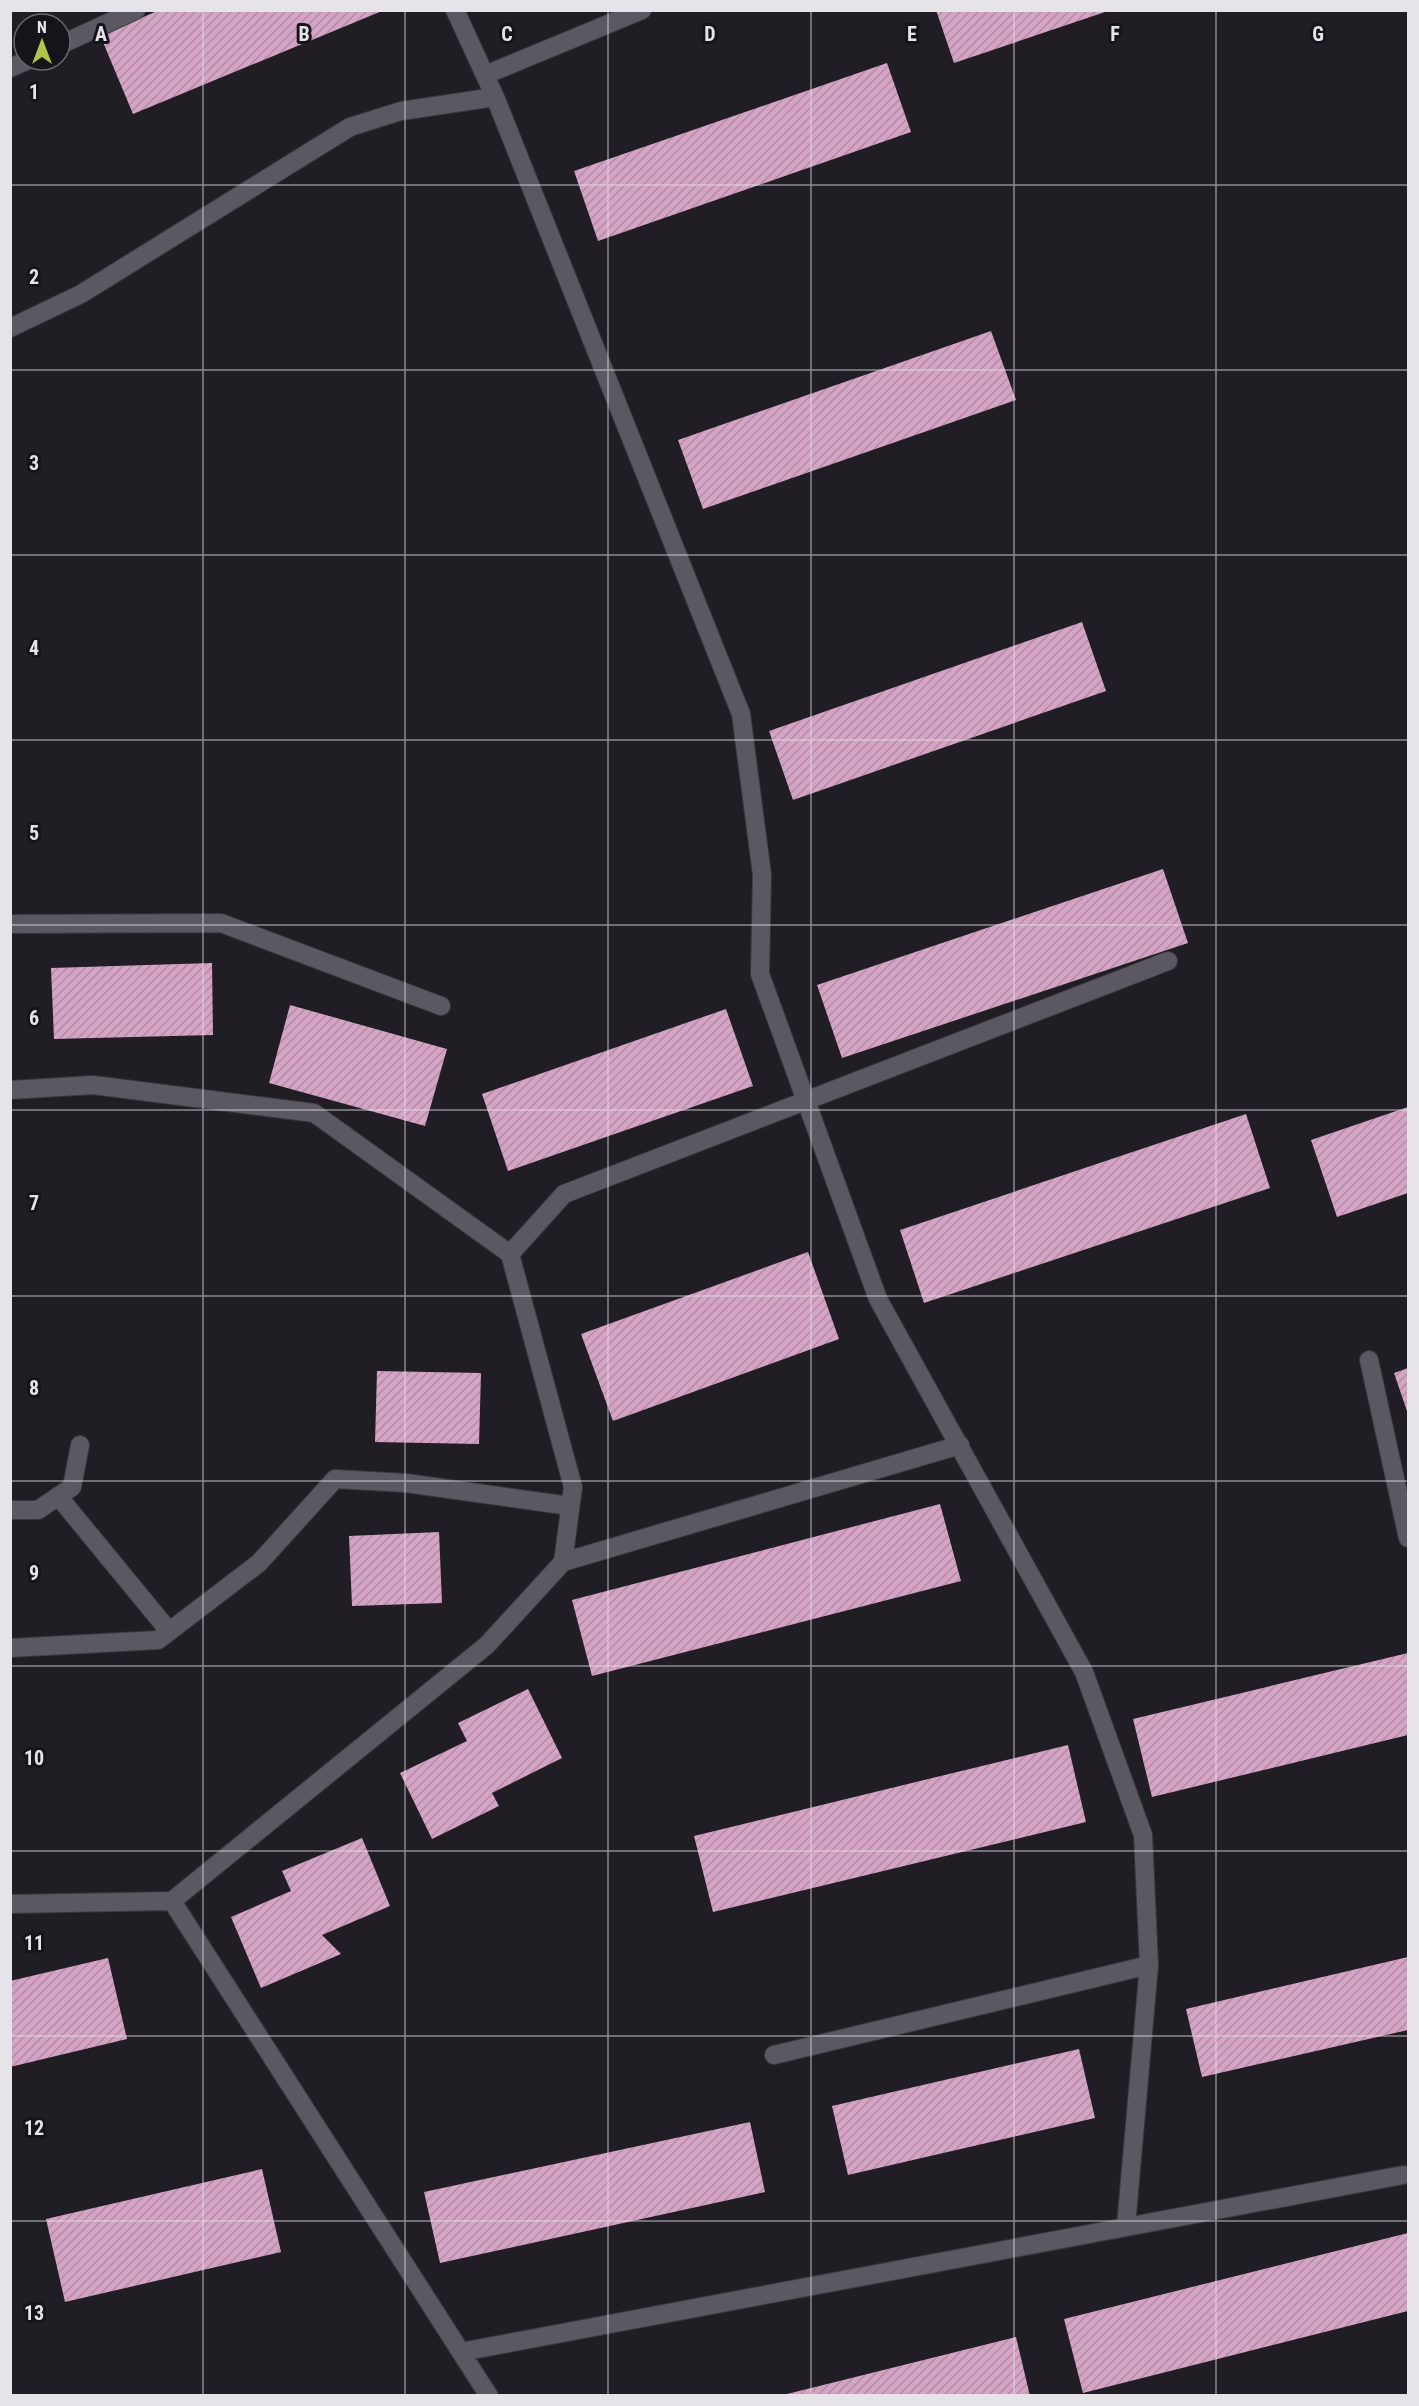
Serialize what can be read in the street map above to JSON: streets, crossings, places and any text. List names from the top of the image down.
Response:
{
  "north": "top",
  "grid": {
    "columns": [
      "A",
      "B",
      "C",
      "D",
      "E",
      "F",
      "G"
    ],
    "rows": [
      "1",
      "2",
      "3",
      "4",
      "5",
      "6",
      "7",
      "8",
      "9",
      "10",
      "11",
      "12",
      "13"
    ]
  }
}
